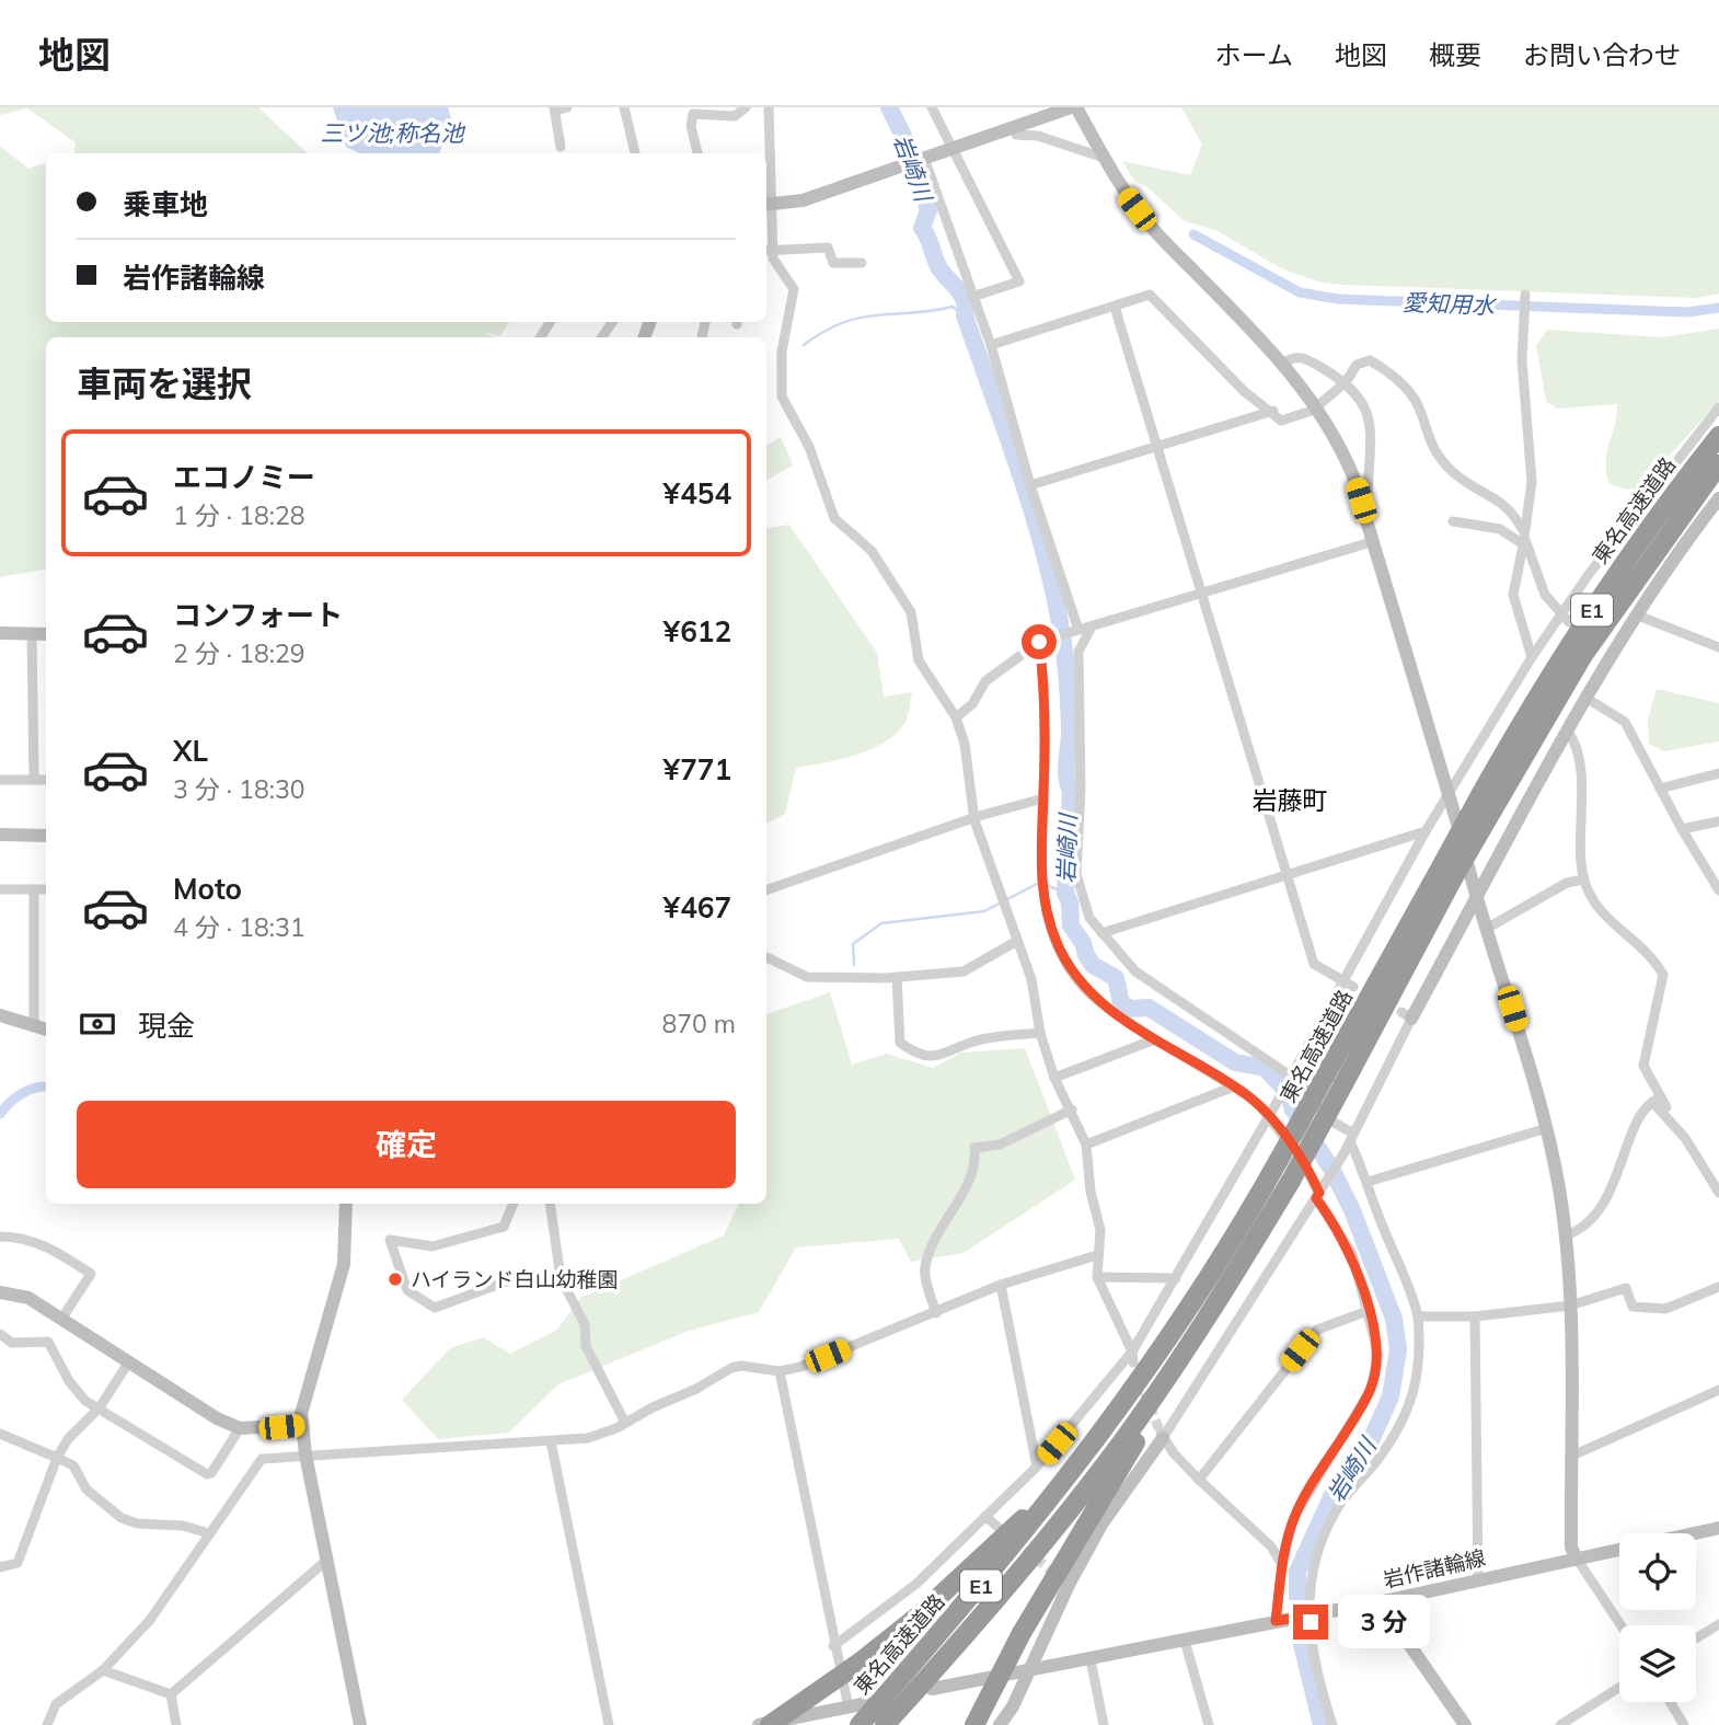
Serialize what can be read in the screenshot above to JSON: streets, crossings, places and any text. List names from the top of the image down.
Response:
{
  "streets": {
    "highway": ["東名高速道路", "E1"],
    "street": ["岩作諸輪線"]
  },
  "districts": ["岩藤町"],
  "water": ["三ツ池;称名池", "岩崎川", "愛知用水"],
  "places": ["ハイランド白山幼稚園"],
  "page": {
    "header": "地図",
    "nav": [
      "ホーム",
      "地図",
      "概要",
      "お問い合わせ"
    ],
    "banner": ["乗車地", "岩作諸輪線"],
    "heading": "車両を選択",
    "list": [
      {
        "name": "エコノミー",
        "note": "1 分 · 18:28",
        "value": "¥454"
      },
      {
        "name": "コンフォート",
        "note": "2 分 · 18:29",
        "value": "¥612"
      },
      {
        "name": "XL",
        "note": "3 分 · 18:30",
        "value": "¥771"
      },
      {
        "name": "Moto",
        "note": "4 分 · 18:31",
        "value": "¥467"
      }
    ],
    "pay": ["現金", "870 m"],
    "buttons": "確定",
    "bubble": "3 分"
  }
}
